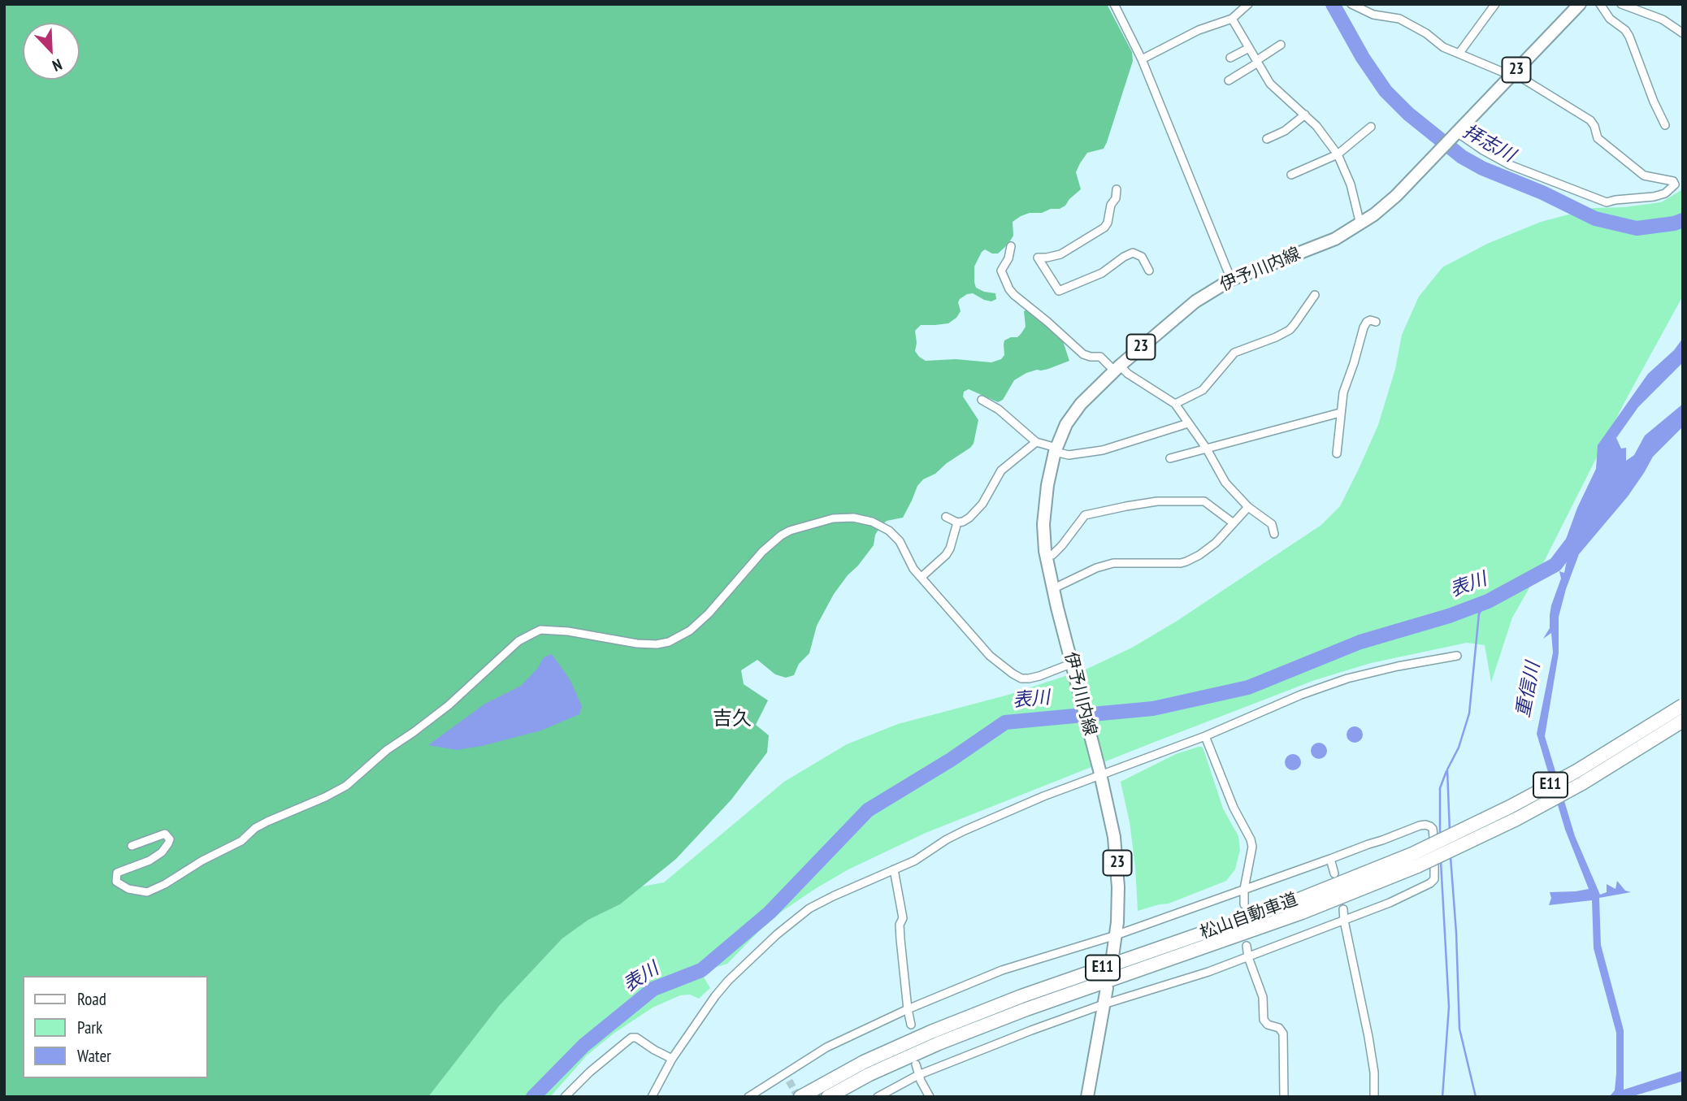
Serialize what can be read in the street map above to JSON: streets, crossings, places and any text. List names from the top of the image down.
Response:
{
  "streets": {
    "highway": ["E11", "松山自動車道"],
    "main road": ["23", "伊予川内線"]
  },
  "districts": ["吉久"],
  "water": ["拝志川", "表川", "重信川"],
  "legend": ["Road", "Park", "Water"],
  "north": "bottom right"
}
